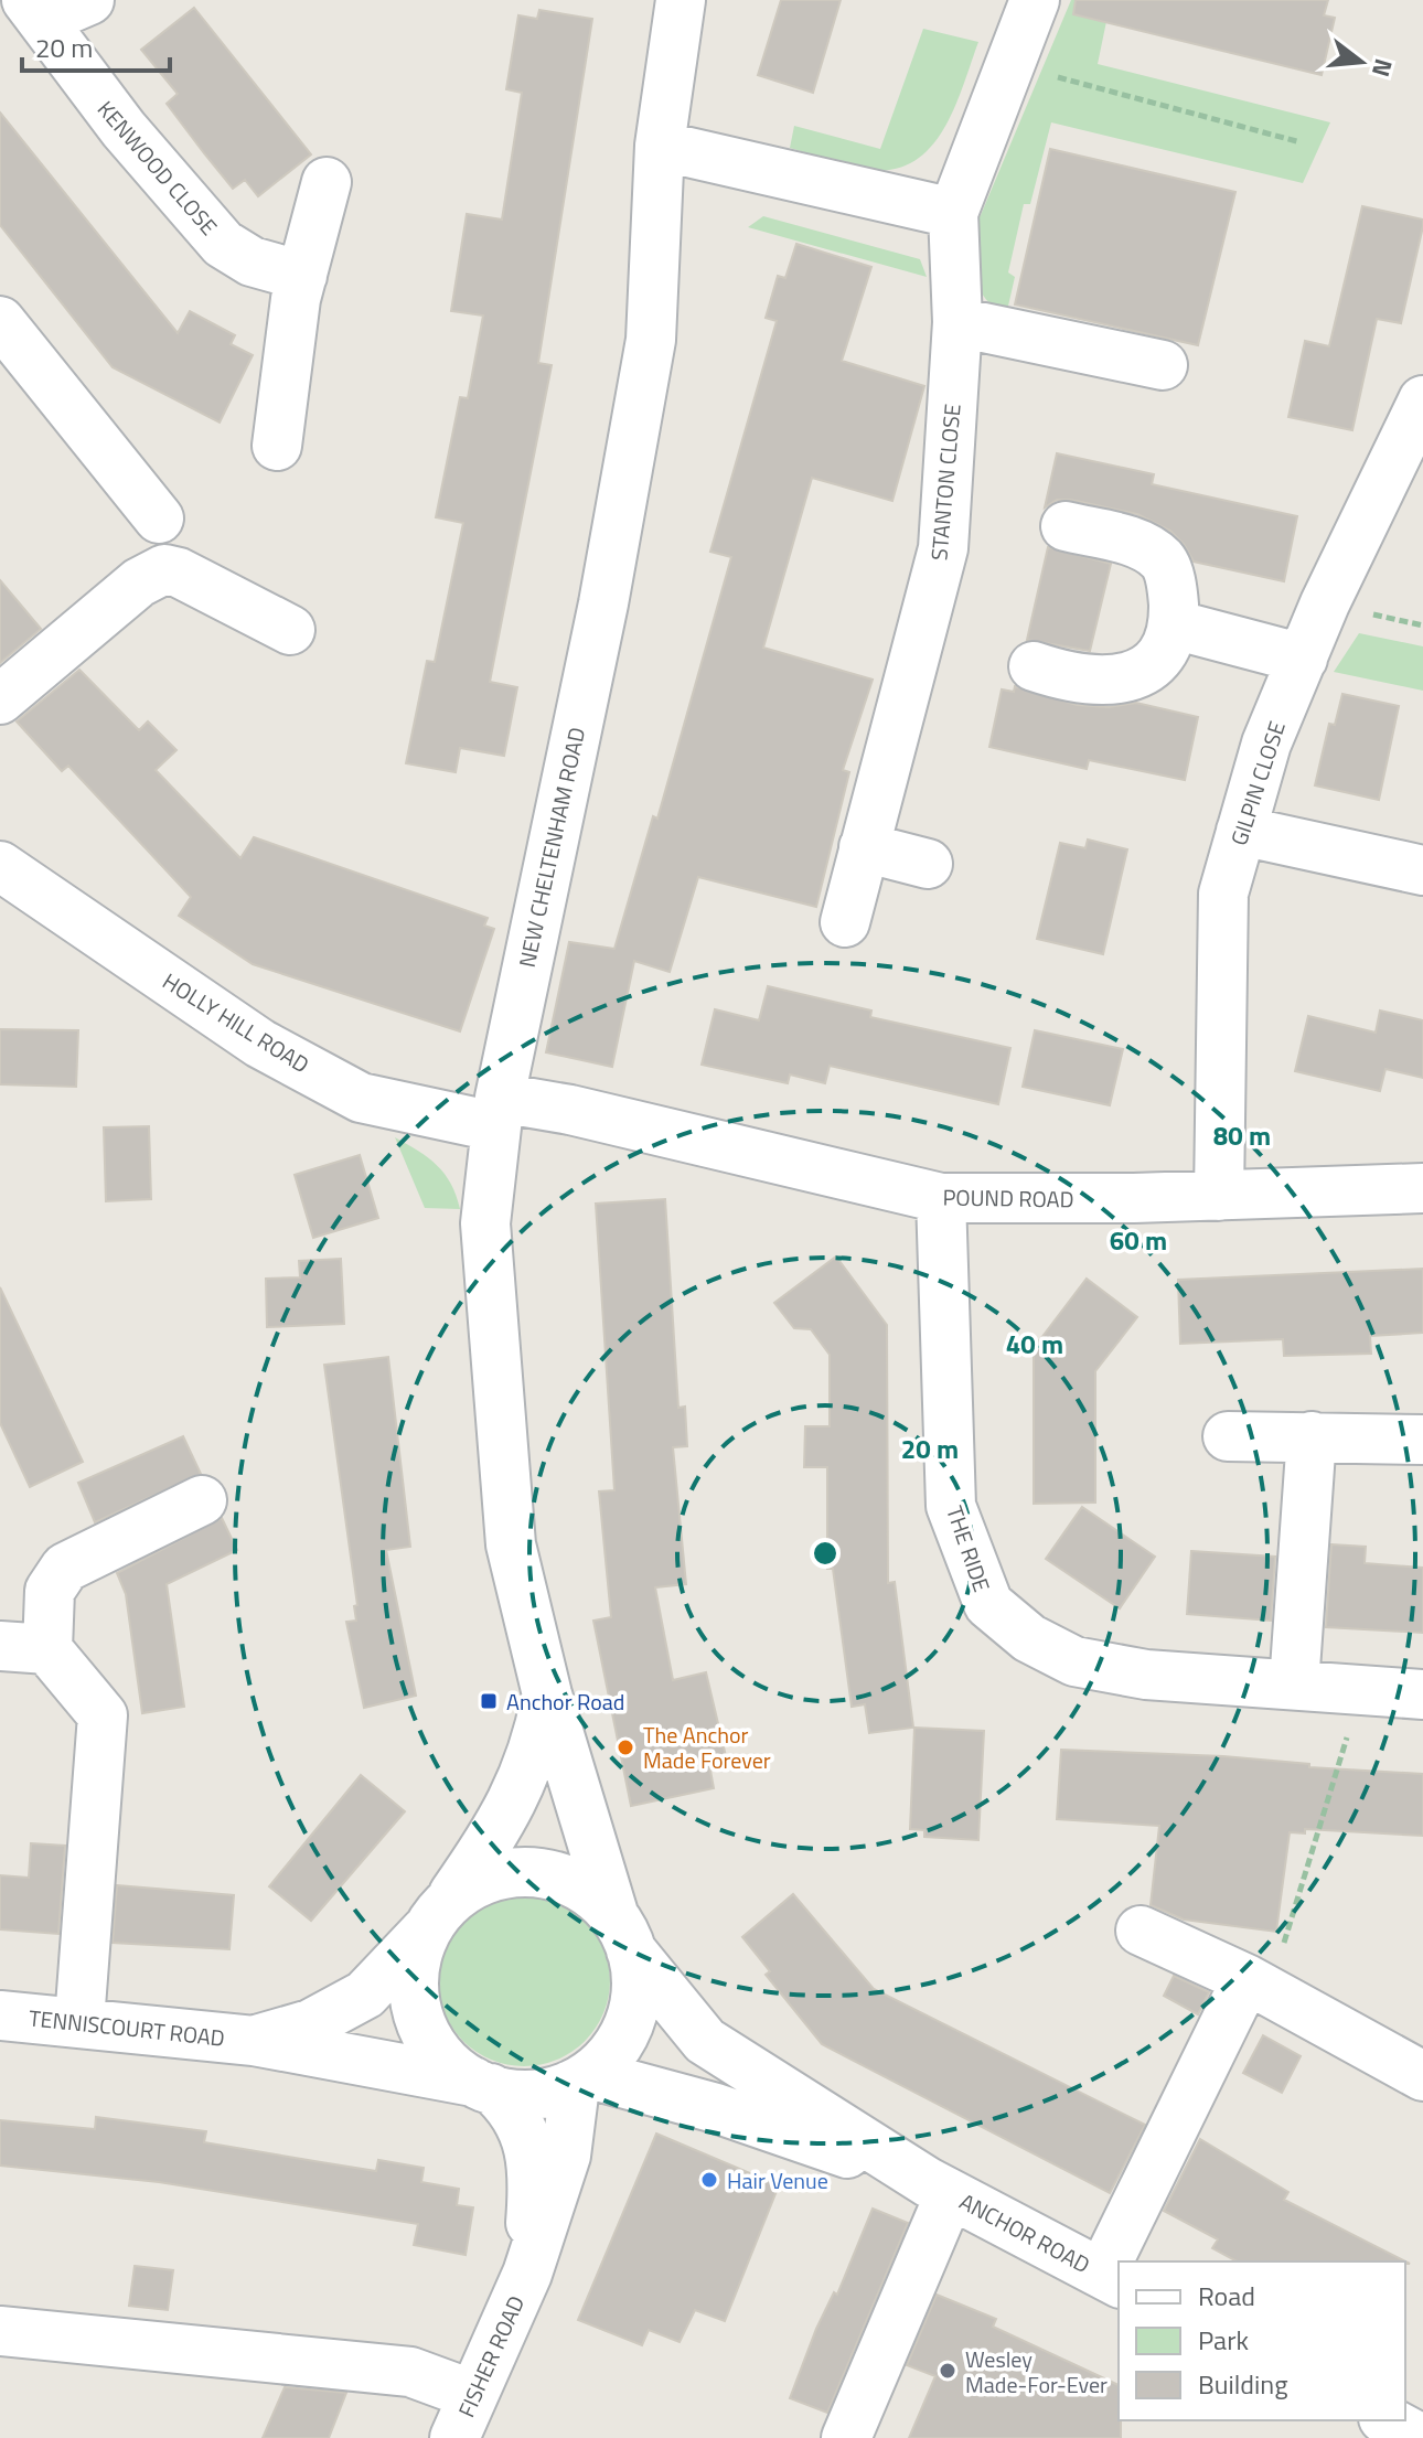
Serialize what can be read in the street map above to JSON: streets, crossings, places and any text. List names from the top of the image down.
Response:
{
  "streets": {
    "street": [
      "KENWOOD CLOSE",
      "STANTON CLOSE",
      "GILPIN CLOSE",
      "NEW CHELTENHAM ROAD",
      "HOLLY HILL ROAD",
      "POUND ROAD",
      "THE RIDE",
      "TENNISCOURT ROAD",
      "ANCHOR ROAD",
      "FISHER ROAD"
    ]
  },
  "crossings": [
    ["GILPIN CLOSE", "POUND ROAD"],
    ["NEW CHELTENHAM ROAD", "HOLLY HILL ROAD"],
    ["NEW CHELTENHAM ROAD", "POUND ROAD"],
    ["NEW CHELTENHAM ROAD", "TENNISCOURT ROAD"],
    ["NEW CHELTENHAM ROAD", "ANCHOR ROAD"],
    ["NEW CHELTENHAM ROAD", "FISHER ROAD"],
    ["HOLLY HILL ROAD", "POUND ROAD"],
    ["POUND ROAD", "THE RIDE"],
    ["TENNISCOURT ROAD", "ANCHOR ROAD"],
    ["TENNISCOURT ROAD", "FISHER ROAD"],
    ["ANCHOR ROAD", "FISHER ROAD"]
  ],
  "places": {
    "transit": ["Anchor Road"],
    "other": ["The Anchor Made Forever", "Hair Venue", "Wesley Made-For-Ever"]
  },
  "legend": ["Road", "Park", "Building"],
  "scale_bar": "20 m",
  "north": "right",
  "rings": [
    "80 m",
    "60 m",
    "40 m",
    "20 m"
  ]
}
